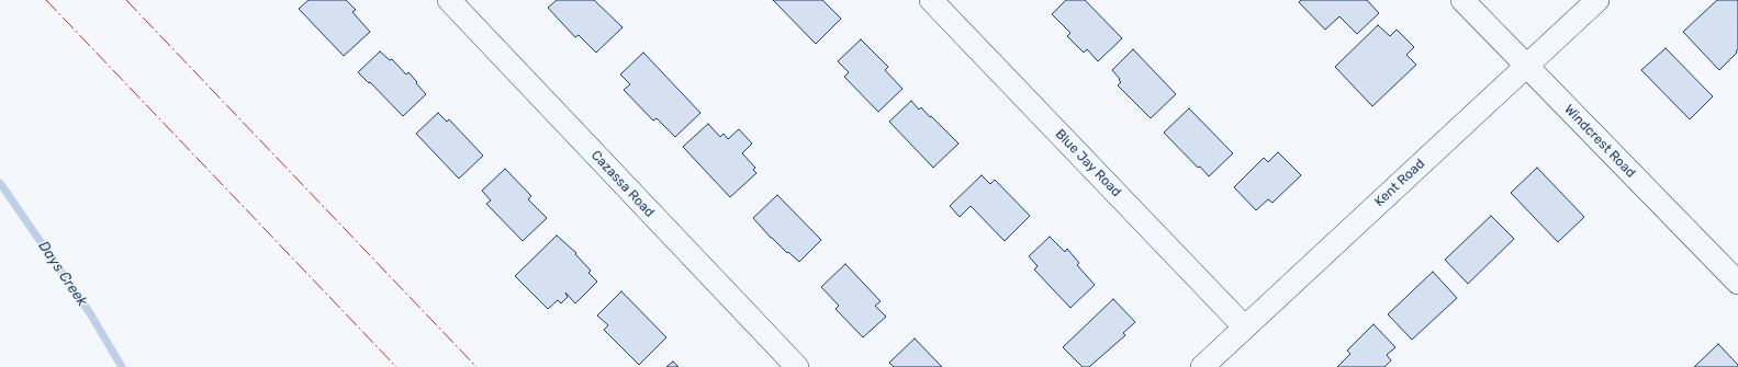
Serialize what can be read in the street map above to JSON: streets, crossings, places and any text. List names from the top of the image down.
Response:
{
  "streets": {
    "street": [
      "Windcrest Road",
      "Blue Jay Road",
      "Kent Road",
      "Cazassa Road"
    ]
  },
  "crossings": [
    ["Windcrest Road", "Kent Road"],
    ["Blue Jay Road", "Kent Road"]
  ],
  "water": ["Days Creek"]
}
